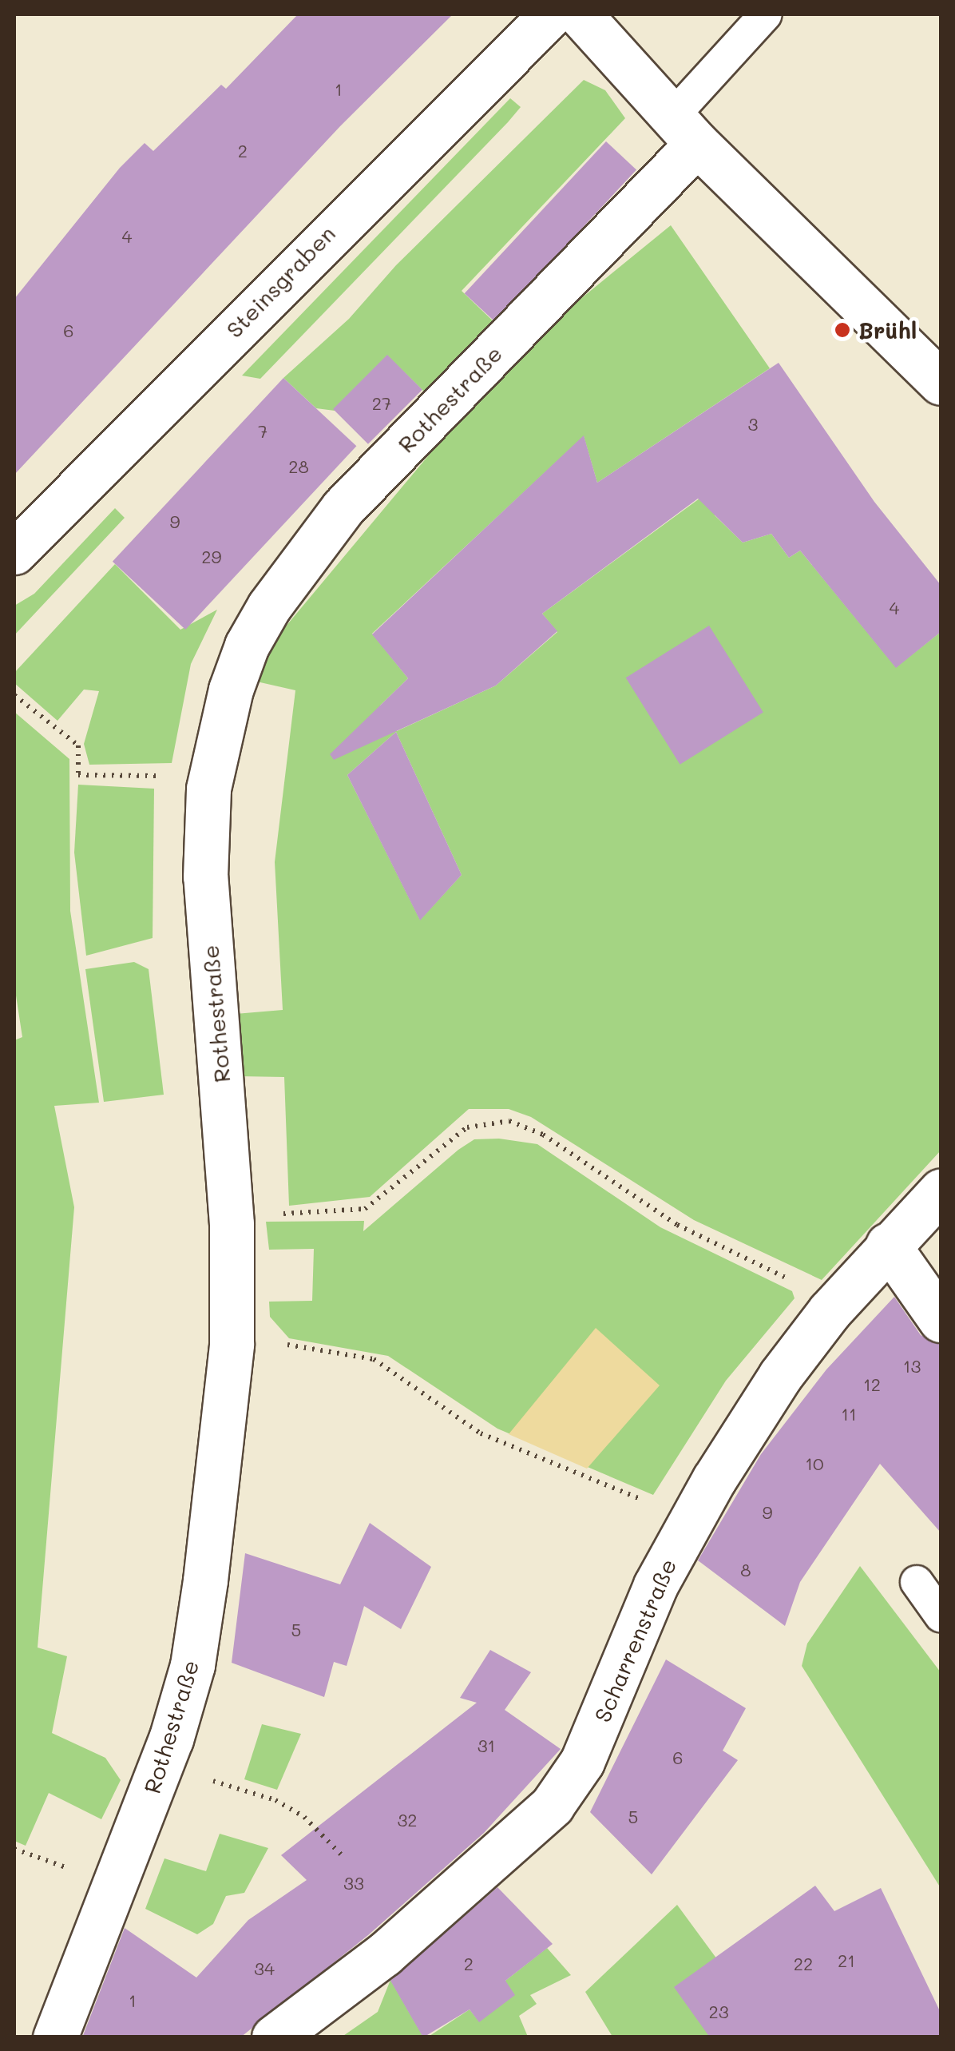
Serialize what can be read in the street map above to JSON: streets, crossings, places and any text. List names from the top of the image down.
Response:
{
  "streets": {
    "street": ["Steinsgraben", "Rothestraße", "Scharrenstraße"]
  },
  "places": ["Brühl"],
  "house_numbers": [
    "1",
    "2",
    "4",
    "6",
    "27",
    "3",
    "7",
    "28",
    "9",
    "29",
    "4",
    "13",
    "12",
    "11",
    "10",
    "9",
    "8",
    "5",
    "31",
    "6",
    "5",
    "32",
    "33",
    "21",
    "2",
    "22",
    "34",
    "1",
    "23"
  ]
}
